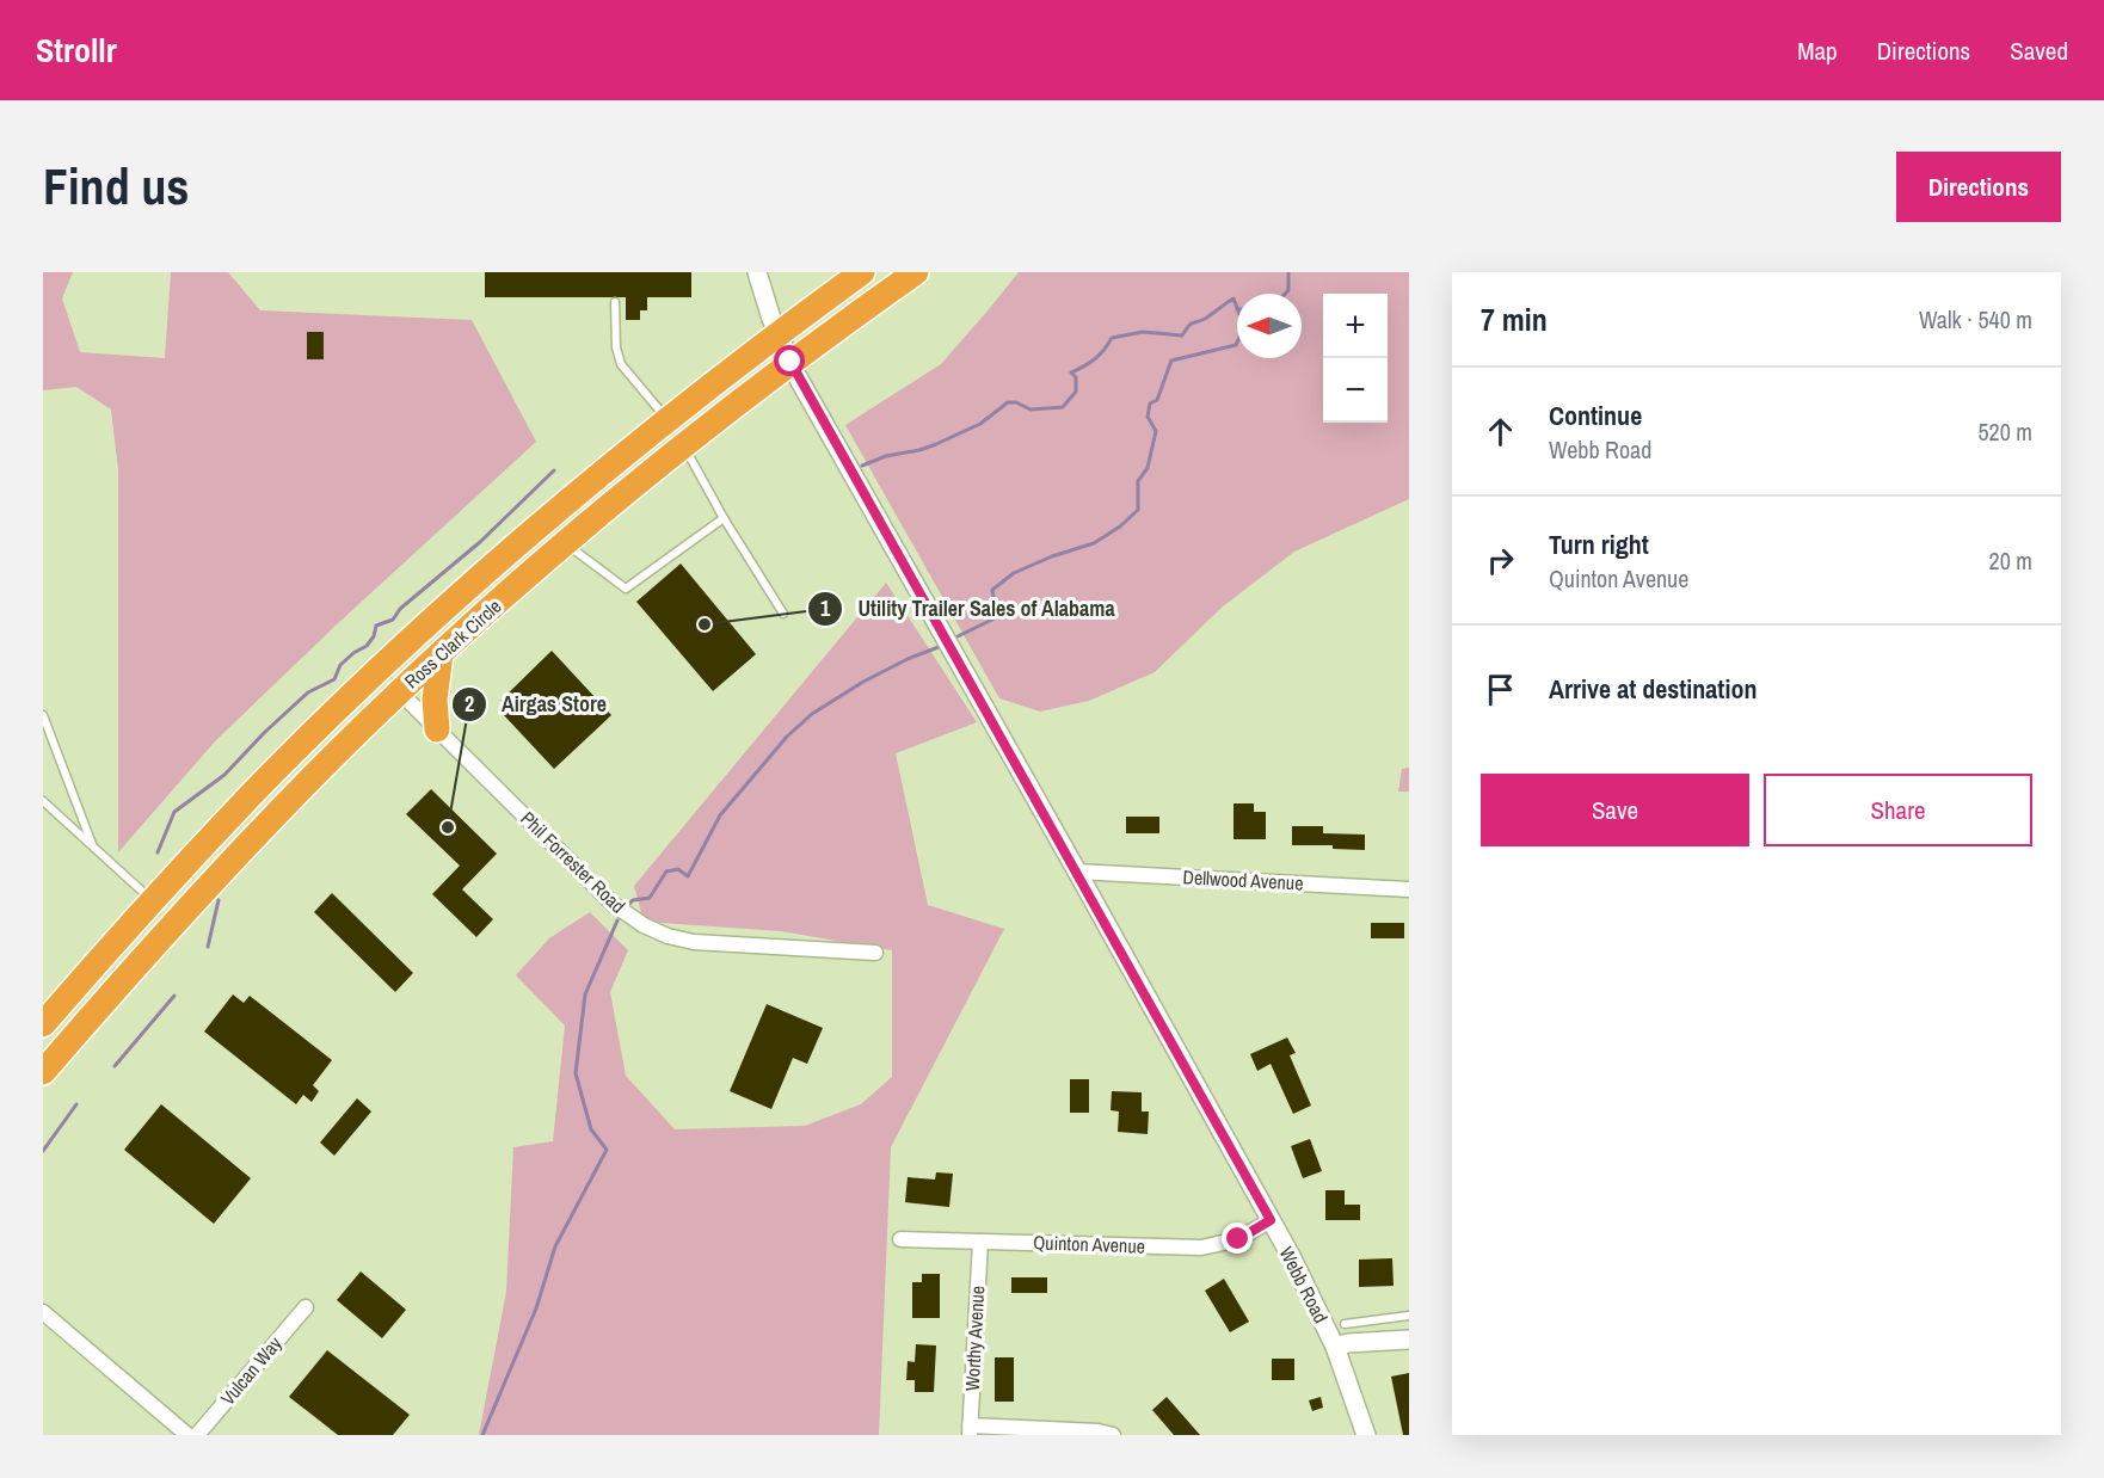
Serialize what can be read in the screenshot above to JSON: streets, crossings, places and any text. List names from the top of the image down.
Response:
{
  "streets": {
    "highway": ["Ross Clark Circle"],
    "street": [
      "Phil Forrester Road",
      "Dellwood Avenue",
      "Quinton Avenue",
      "Webb Road",
      "Worthy Avenue",
      "Vulcan Way"
    ]
  },
  "crossings": [
    ["Ross Clark Circle", "Phil Forrester Road"],
    ["Ross Clark Circle", "Webb Road"],
    ["Dellwood Avenue", "Webb Road"],
    ["Quinton Avenue", "Webb Road"],
    ["Quinton Avenue", "Worthy Avenue"]
  ],
  "places": ["Utility Trailer Sales of Alabama", "Airgas Store"],
  "north": "left",
  "page": {
    "header": "Strollr",
    "nav": ["Map", "Directions", "Saved"],
    "buttons": [
      "Directions",
      ["Save", "Share"]
    ],
    "title": "Find us",
    "heading": ["7 min", "Walk · 540 m"],
    "map_buttons": ["+", "−"],
    "list": [
      ["Continue", "Webb Road", "520 m"],
      ["Turn right", "Quinton Avenue", "20 m"],
      "Arrive at destination"
    ]
  }
}
